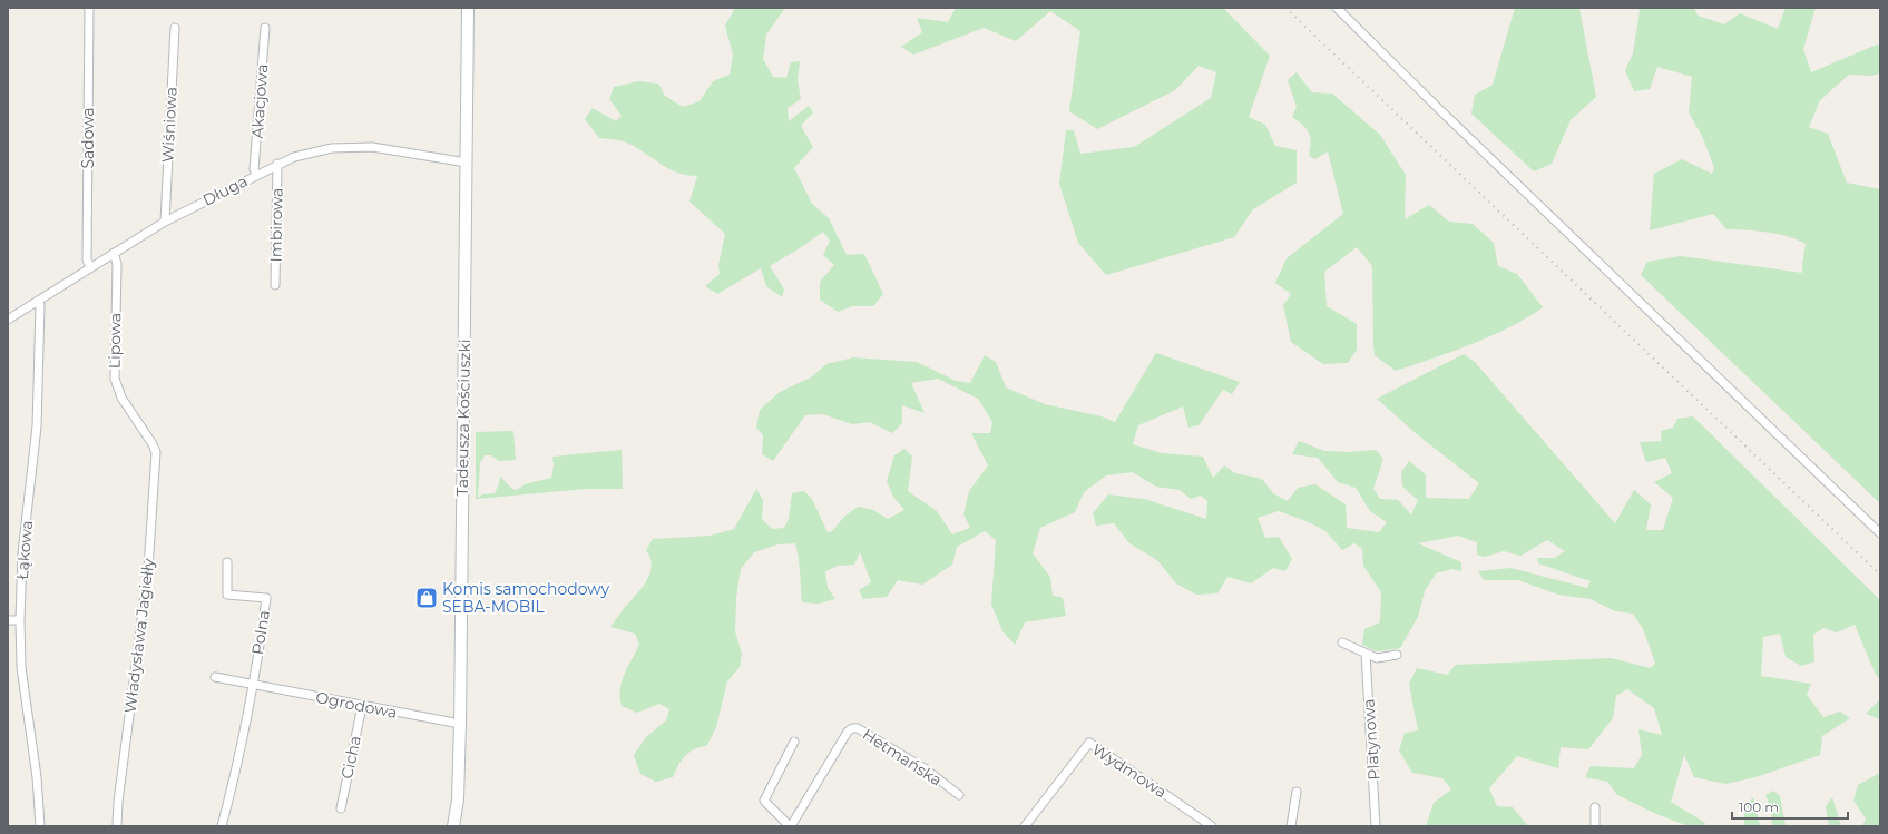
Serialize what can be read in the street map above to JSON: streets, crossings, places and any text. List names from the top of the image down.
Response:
{
  "streets": {
    "main road": ["Tadeusza Kościuszki"],
    "street": [
      "Akacjowa",
      "Wiśniowa",
      "Sadowa",
      "Długa",
      "Imbirowa",
      "Lipowa",
      "Łąkowa",
      "Polna",
      "Władysława Jagiełły",
      "Ogrodowa",
      "Platynowa",
      "Cicha",
      "Hetmańska",
      "Wydmowa"
    ]
  },
  "crossings": [
    ["Akacjowa", "Długa"],
    ["Wiśniowa", "Długa"],
    ["Sadowa", "Długa"],
    ["Długa", "Imbirowa"],
    ["Długa", "Lipowa"],
    ["Długa", "Tadeusza Kościuszki"],
    ["Długa", "Łąkowa"],
    ["Lipowa", "Władysława Jagiełły"],
    ["Tadeusza Kościuszki", "Ogrodowa"],
    ["Polna", "Ogrodowa"],
    ["Ogrodowa", "Cicha"]
  ],
  "places": {
    "shop": ["Komis samochodowy SEBA-MOBIL"]
  },
  "scale_bar": "100 m"
}
